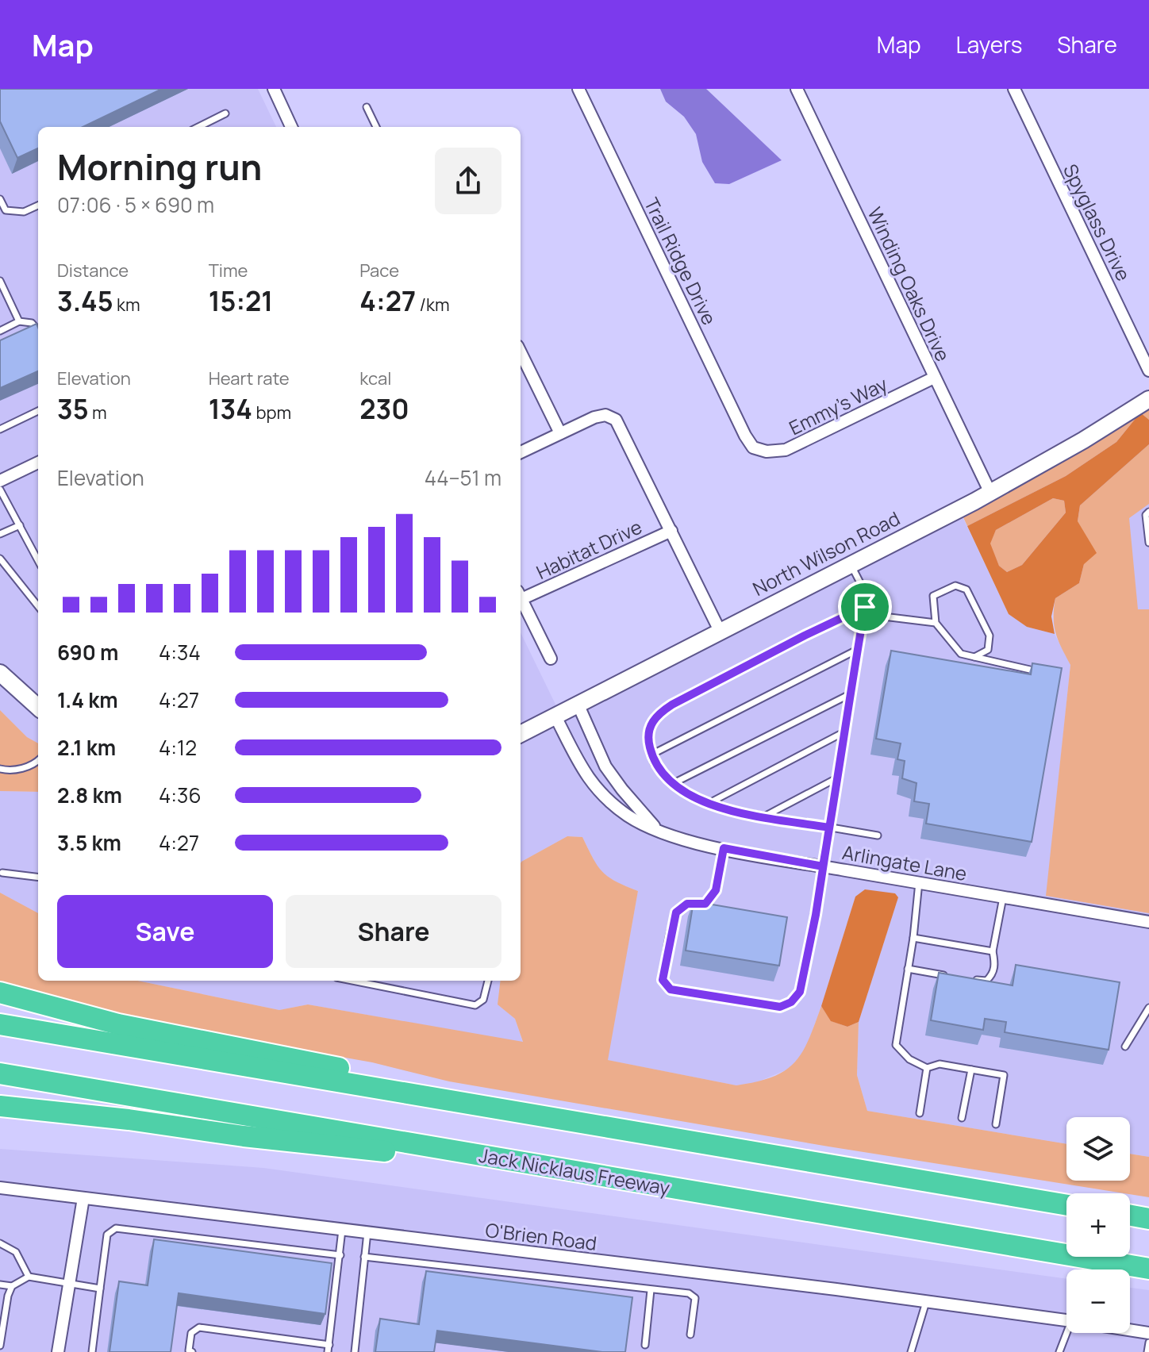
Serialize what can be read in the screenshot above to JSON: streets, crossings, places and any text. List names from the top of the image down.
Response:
{
  "streets": {
    "highway": ["Jack Nicklaus Freeway"],
    "main road": ["North Wilson Road"],
    "street": [
      "Spyglass Drive",
      "Trail Ridge Drive",
      "Winding Oaks Drive",
      "Emmy's Way",
      "Habitat Drive",
      "Arlingate Lane",
      "O'Brien Road"
    ]
  },
  "crossings": [
    ["Trail Ridge Drive", "Emmy's Way"],
    ["Winding Oaks Drive", "Emmy's Way"],
    ["Winding Oaks Drive", "North Wilson Road"],
    ["Habitat Drive", "North Wilson Road"],
    ["North Wilson Road", "Arlingate Lane"]
  ],
  "page": {
    "header": "Map",
    "nav": ["Map", "Layers", "Share"],
    "heading": ["Morning run", "07:06 · 5 × 690 m"],
    "stats": [
      ["Distance", "3.45 km"],
      ["Time", "15:21"],
      ["Pace", "4:27 /km"],
      ["Elevation", "35 m"],
      ["Heart rate", "134 bpm"],
      ["kcal", "230"]
    ],
    "chart": ["Elevation", "44–51 m"],
    "list": [
      {
        "name": "690 m",
        "note": "4:34"
      },
      {
        "name": "1.4 km",
        "note": "4:27"
      },
      {
        "name": "2.1 km",
        "note": "4:12"
      },
      {
        "name": "2.8 km",
        "note": "4:36"
      },
      {
        "name": "3.5 km",
        "note": "4:27"
      }
    ],
    "buttons": ["Save", "Share"],
    "map_buttons": ["+", "−"]
  }
}
